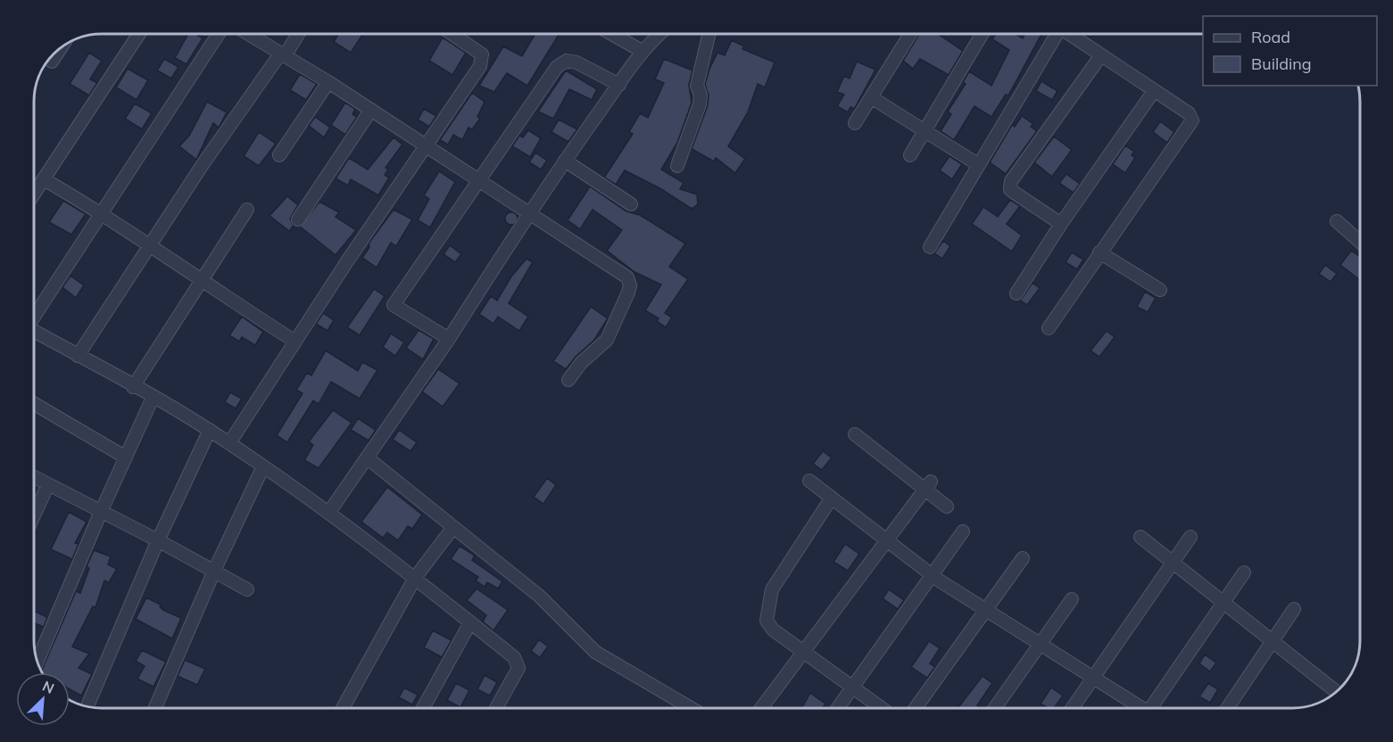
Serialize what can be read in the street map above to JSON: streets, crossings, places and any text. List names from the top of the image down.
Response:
{
  "legend": ["Road", "Building"],
  "north": "top right"
}
